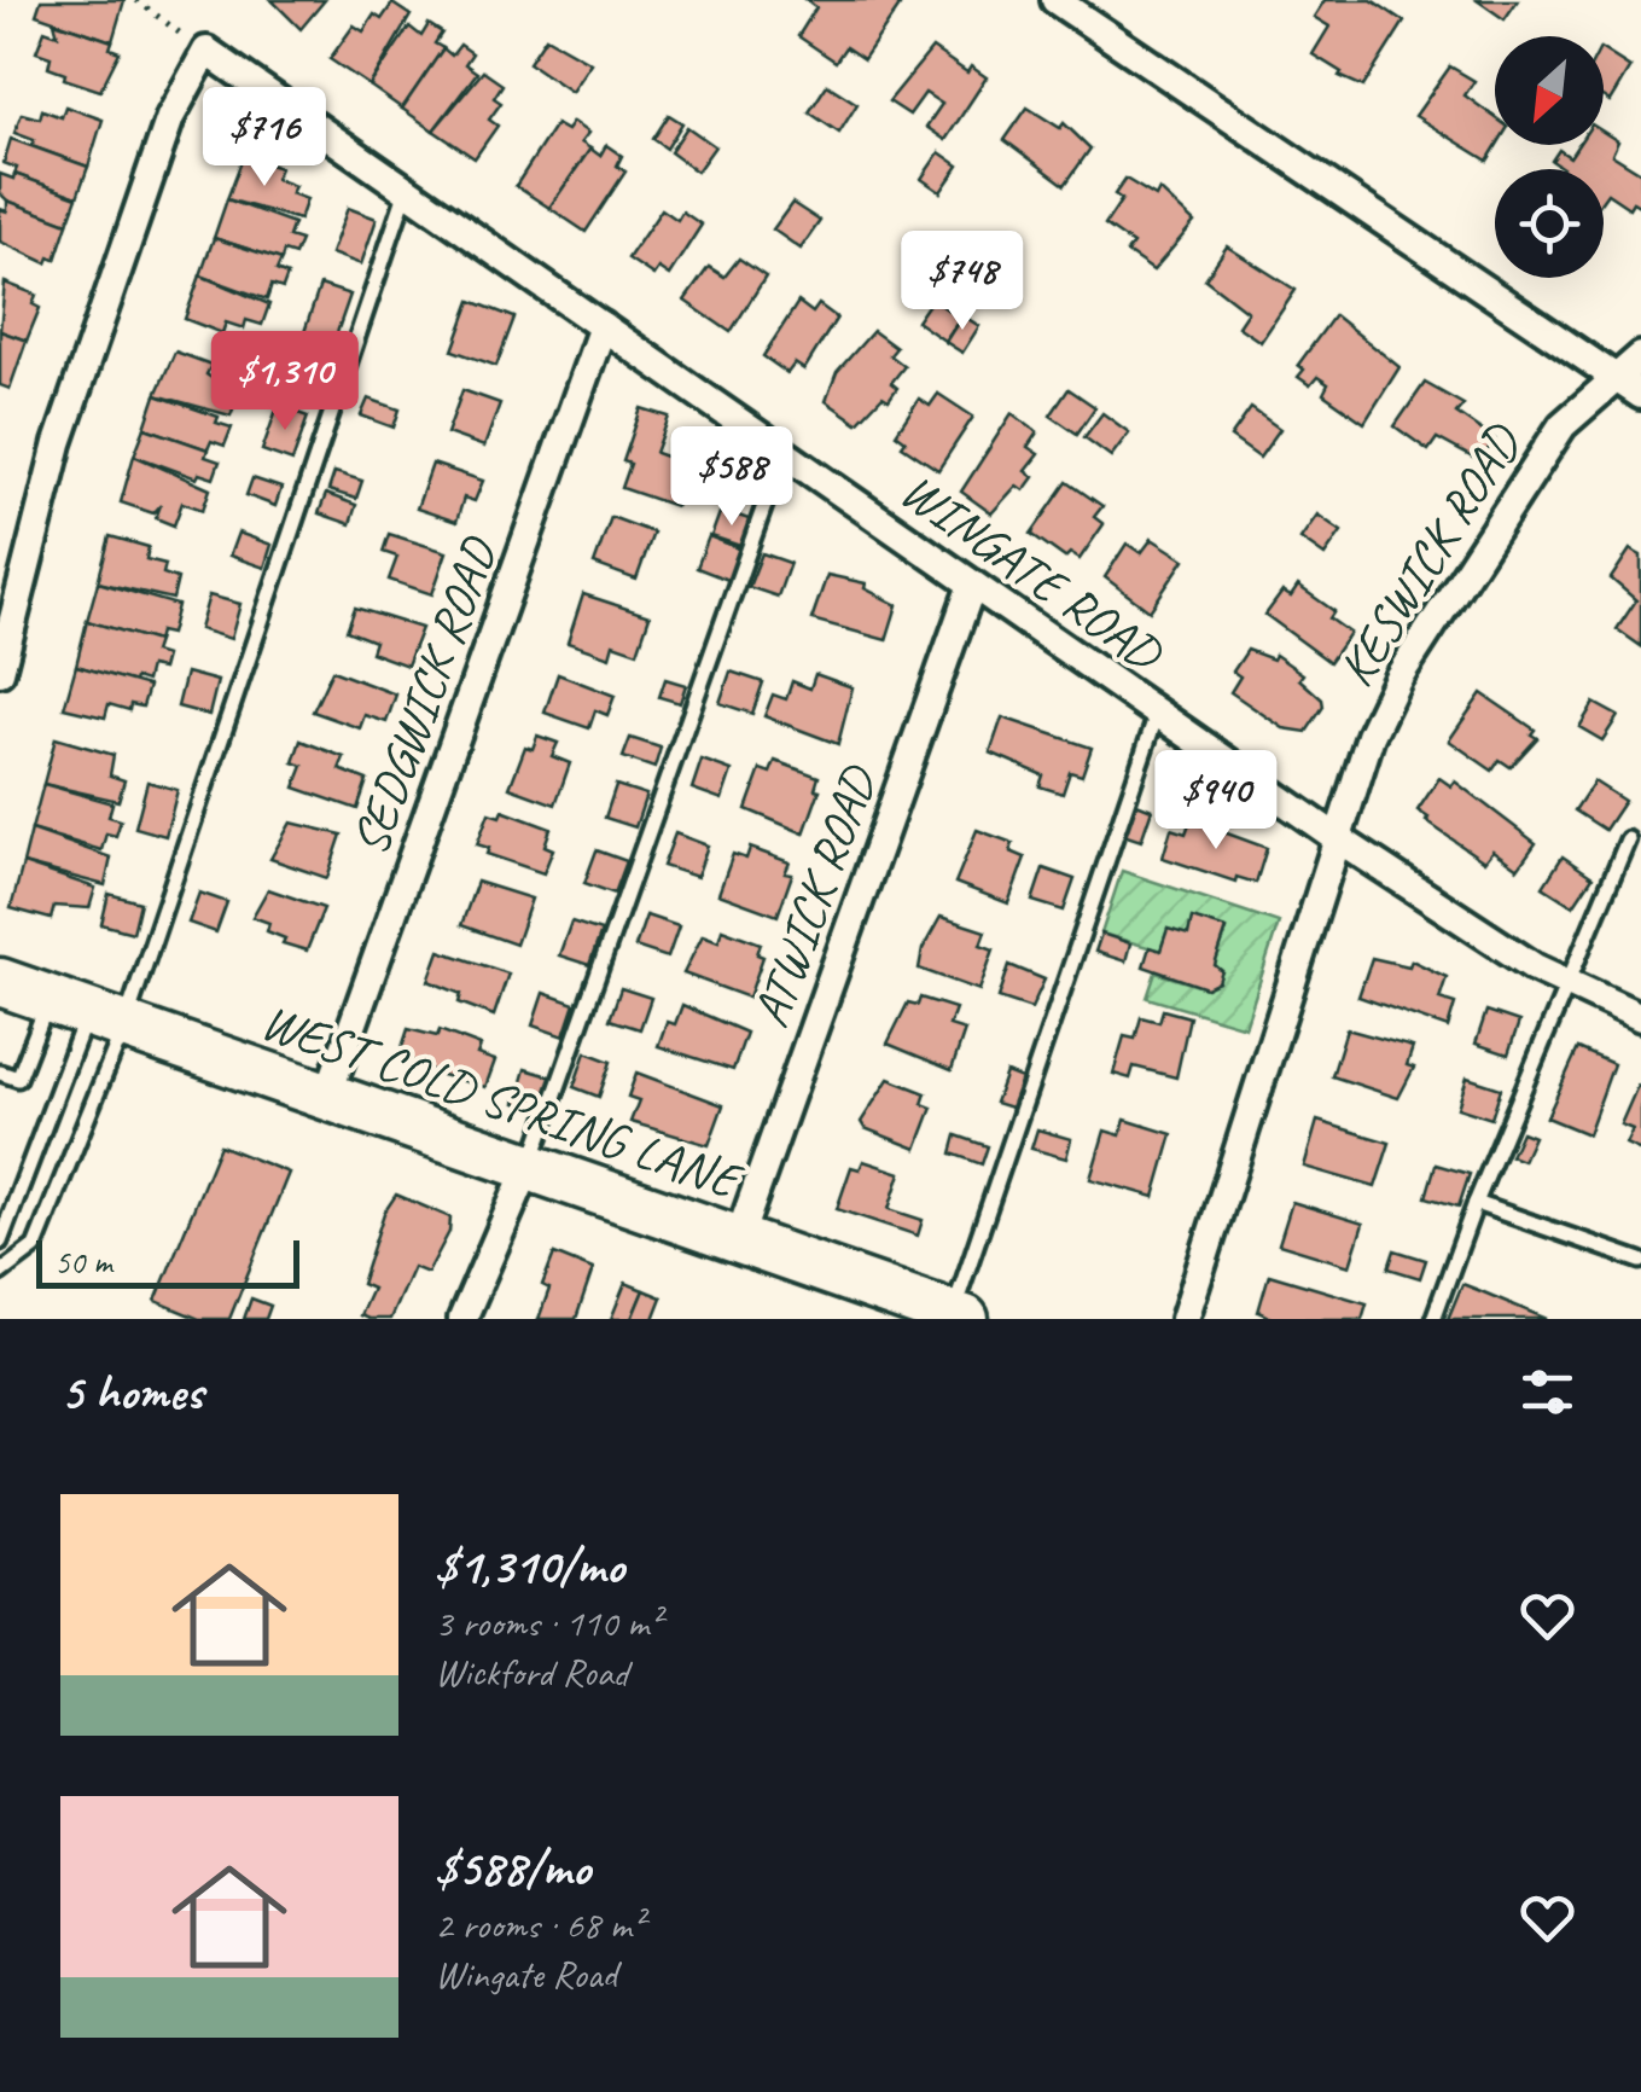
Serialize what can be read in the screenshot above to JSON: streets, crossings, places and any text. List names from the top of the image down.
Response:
{
  "streets": {
    "main road": ["WEST COLD SPRING LANE"],
    "street": [
      "KESWICK ROAD",
      "WINGATE ROAD",
      "SEDGWICK ROAD",
      "ATWICK ROAD"
    ]
  },
  "crossings": [
    ["KESWICK ROAD", "WINGATE ROAD"],
    ["WINGATE ROAD", "SEDGWICK ROAD"],
    ["WINGATE ROAD", "ATWICK ROAD"],
    ["SEDGWICK ROAD", "WEST COLD SPRING LANE"],
    ["ATWICK ROAD", "WEST COLD SPRING LANE"]
  ],
  "scale_bar": "50 m",
  "north": "bottom left",
  "page": {
    "price": [
      "$716",
      "$748",
      "$1,310",
      "$588",
      "$940"
    ],
    "scale": "50 m",
    "heading": "5 homes",
    "list": [
      {
        "name": "$1,310/mo",
        "note": "3 rooms · 110 m² · Wickford Road"
      },
      {
        "name": "$588/mo",
        "note": "2 rooms · 68 m² · Wingate Road"
      }
    ]
  }
}
